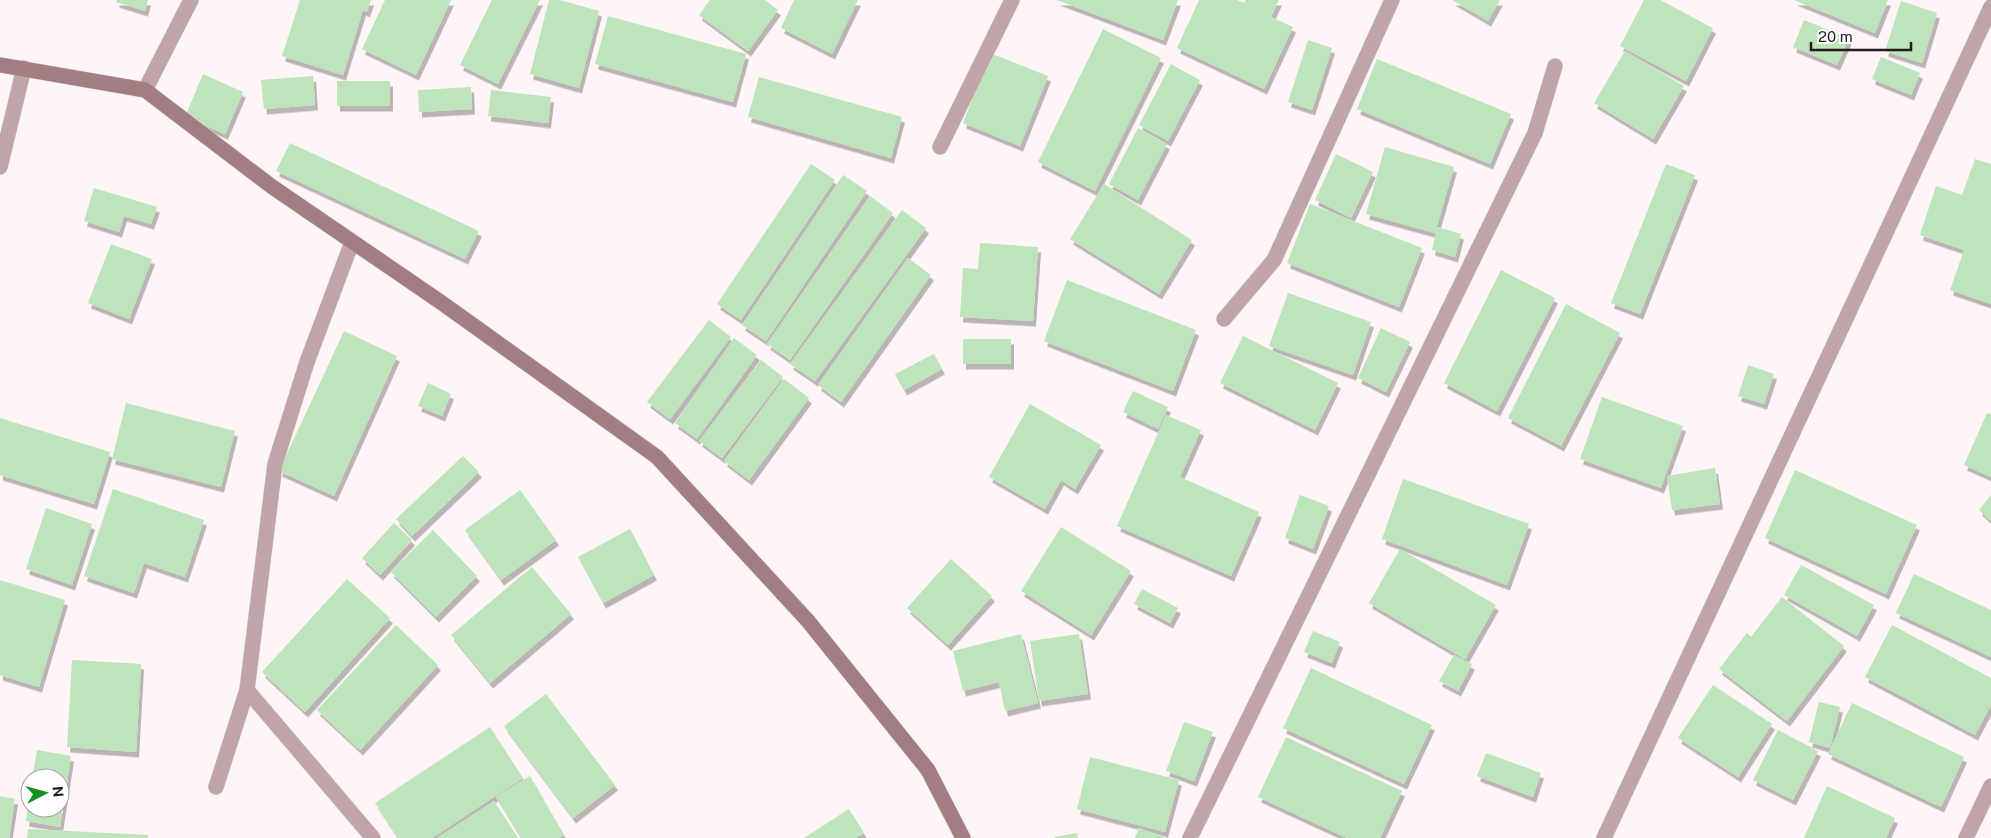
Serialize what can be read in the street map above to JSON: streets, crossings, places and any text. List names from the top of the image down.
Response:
{
  "scale_bar": "20 m",
  "north": "right"
}
